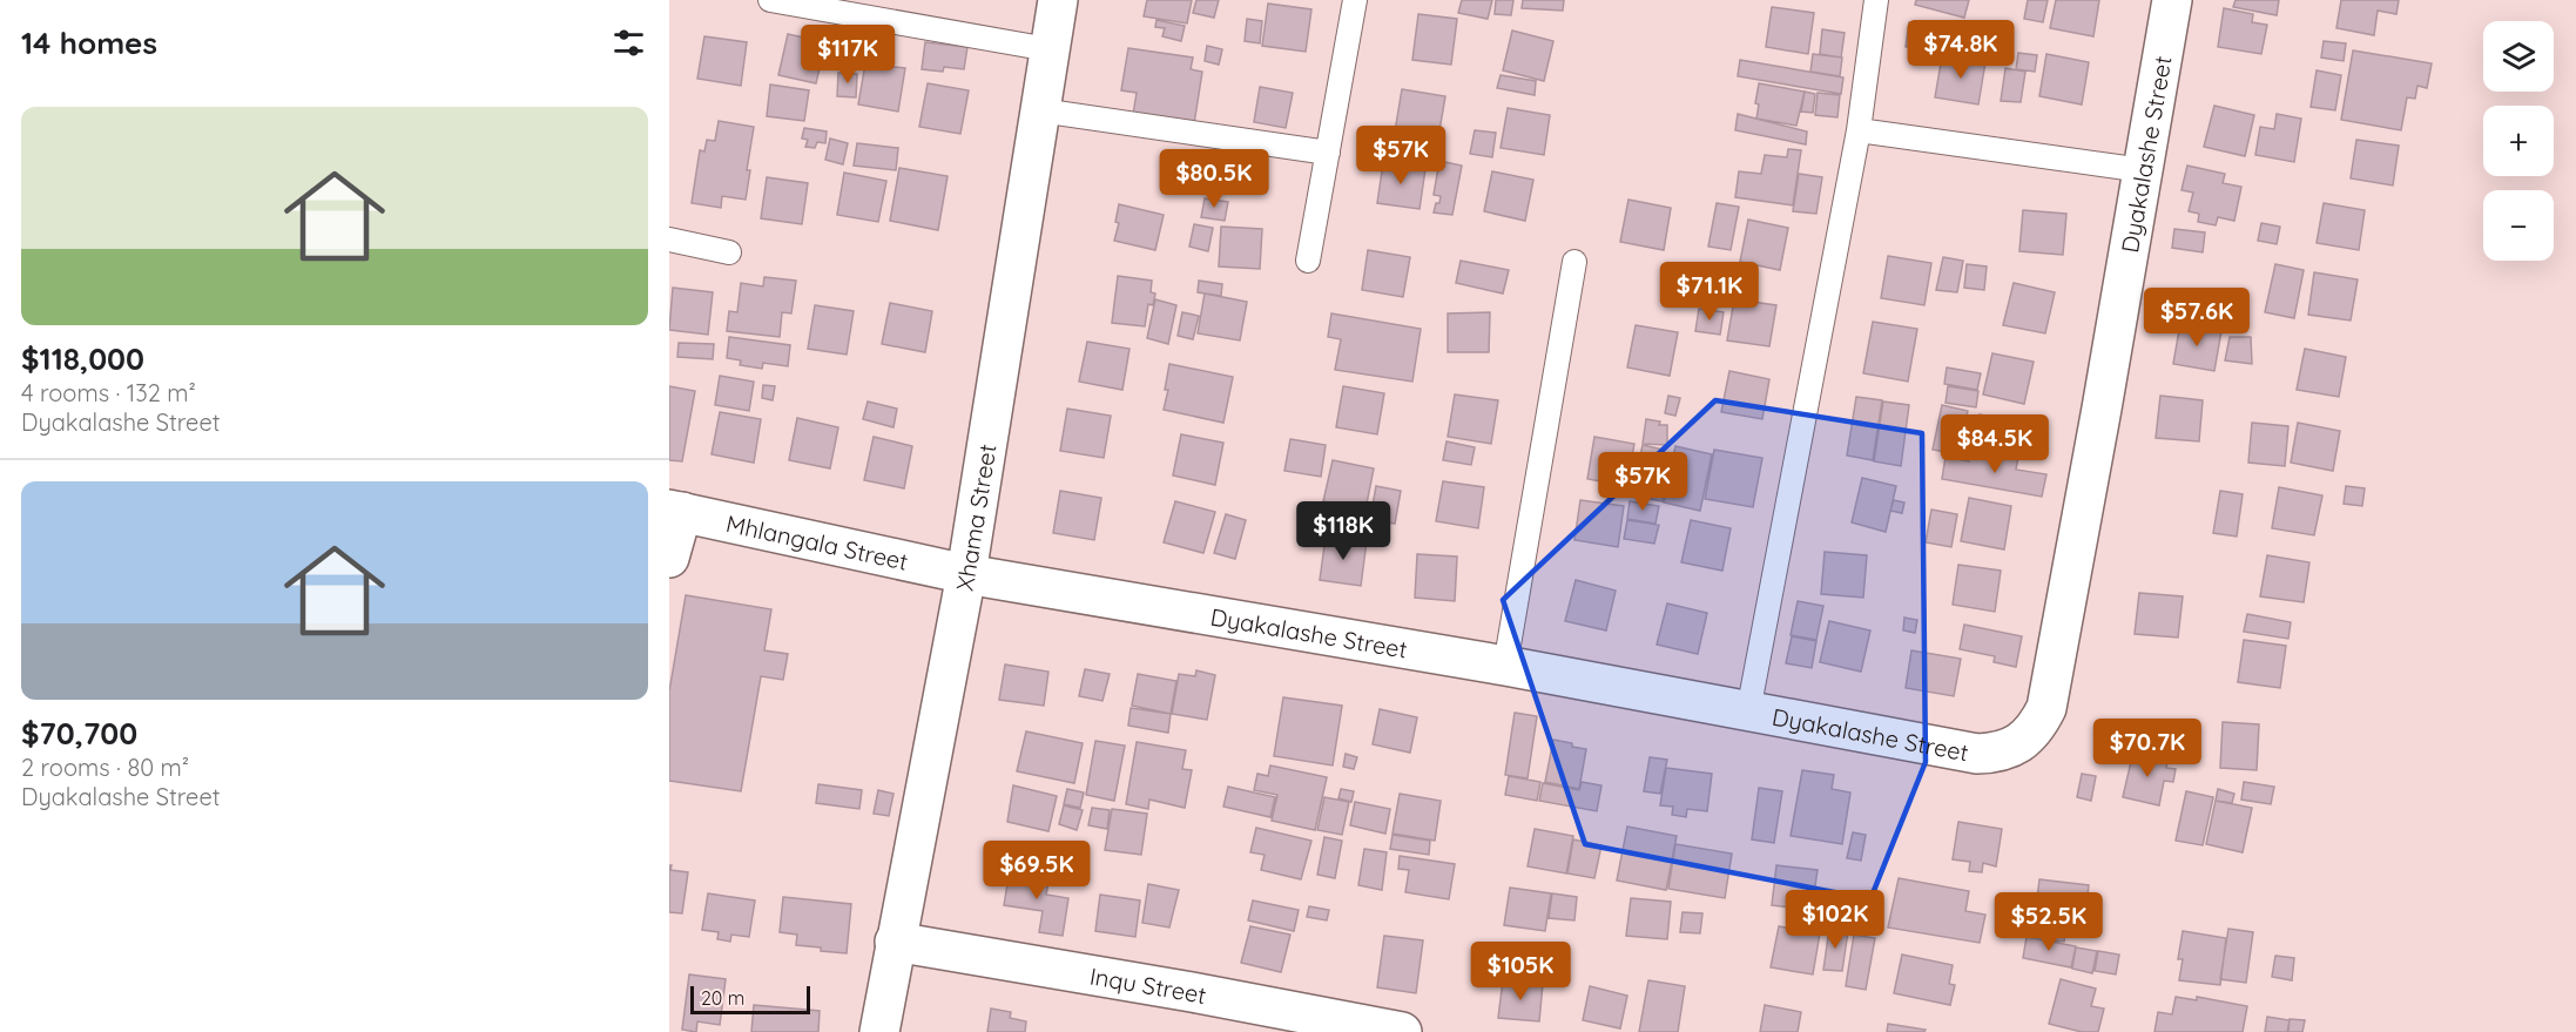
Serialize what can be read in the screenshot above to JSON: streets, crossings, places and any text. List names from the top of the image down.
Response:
{
  "streets": {
    "street": [
      "Dyakalashe Street",
      "Xhama Street",
      "Mhlangala Street",
      "Inqu Street"
    ]
  },
  "crossings": [
    ["Dyakalashe Street", "Xhama Street"],
    ["Dyakalashe Street", "Mhlangala Street"],
    ["Xhama Street", "Mhlangala Street"],
    ["Xhama Street", "Inqu Street"]
  ],
  "scale_bar": "20 m",
  "page": {
    "heading": "14 homes",
    "price": [
      "$74.8K",
      "$117K",
      "$57K",
      "$80.5K",
      "$71.1K",
      "$57.6K",
      "$84.5K",
      "$57K",
      "$118K",
      "$70.7K",
      "$69.5K",
      "$102K",
      "$52.5K",
      "$105K"
    ],
    "map_buttons": ["+", "−"],
    "list": [
      {
        "name": "$118,000",
        "note": "4 rooms · 132 m² · Dyakalashe Street"
      },
      {
        "name": "$70,700",
        "note": "2 rooms · 80 m² · Dyakalashe Street"
      }
    ],
    "scale": "20 m"
  }
}
